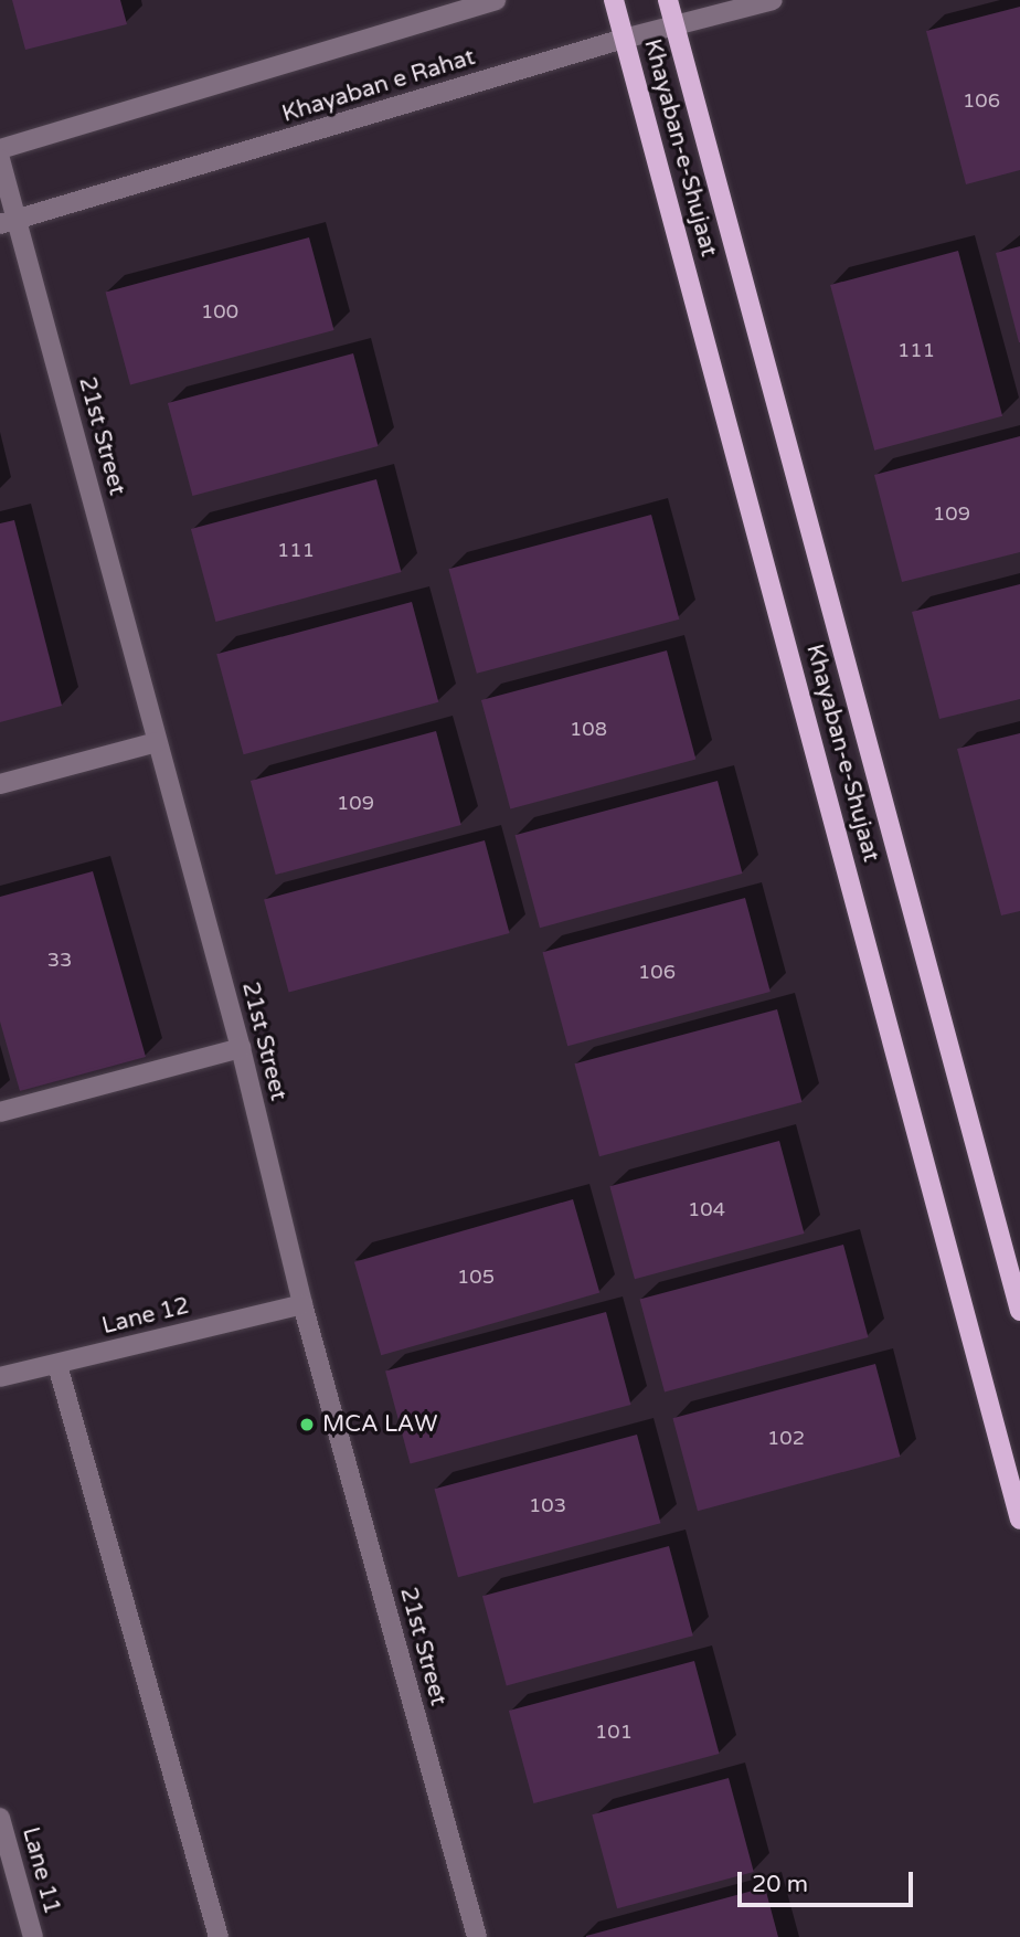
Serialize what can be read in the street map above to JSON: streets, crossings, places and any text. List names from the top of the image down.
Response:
{
  "streets": {
    "main road": ["Khayaban-e-Shujaat"],
    "street": [
      "Khayaban e Rahat",
      "21st Street",
      "Lane 12",
      "Lane 11"
    ]
  },
  "crossings": [
    ["Khayaban e Rahat", "Khayaban-e-Shujaat"],
    ["Khayaban e Rahat", "21st Street"],
    ["21st Street", "Lane 12"]
  ],
  "places": ["MCA LAW"],
  "house_numbers": [
    "106",
    "100",
    "111",
    "109",
    "111",
    "108",
    "109",
    "33",
    "106",
    "104",
    "105",
    "102",
    "103",
    "101"
  ],
  "scale_bar": "20 m"
}
